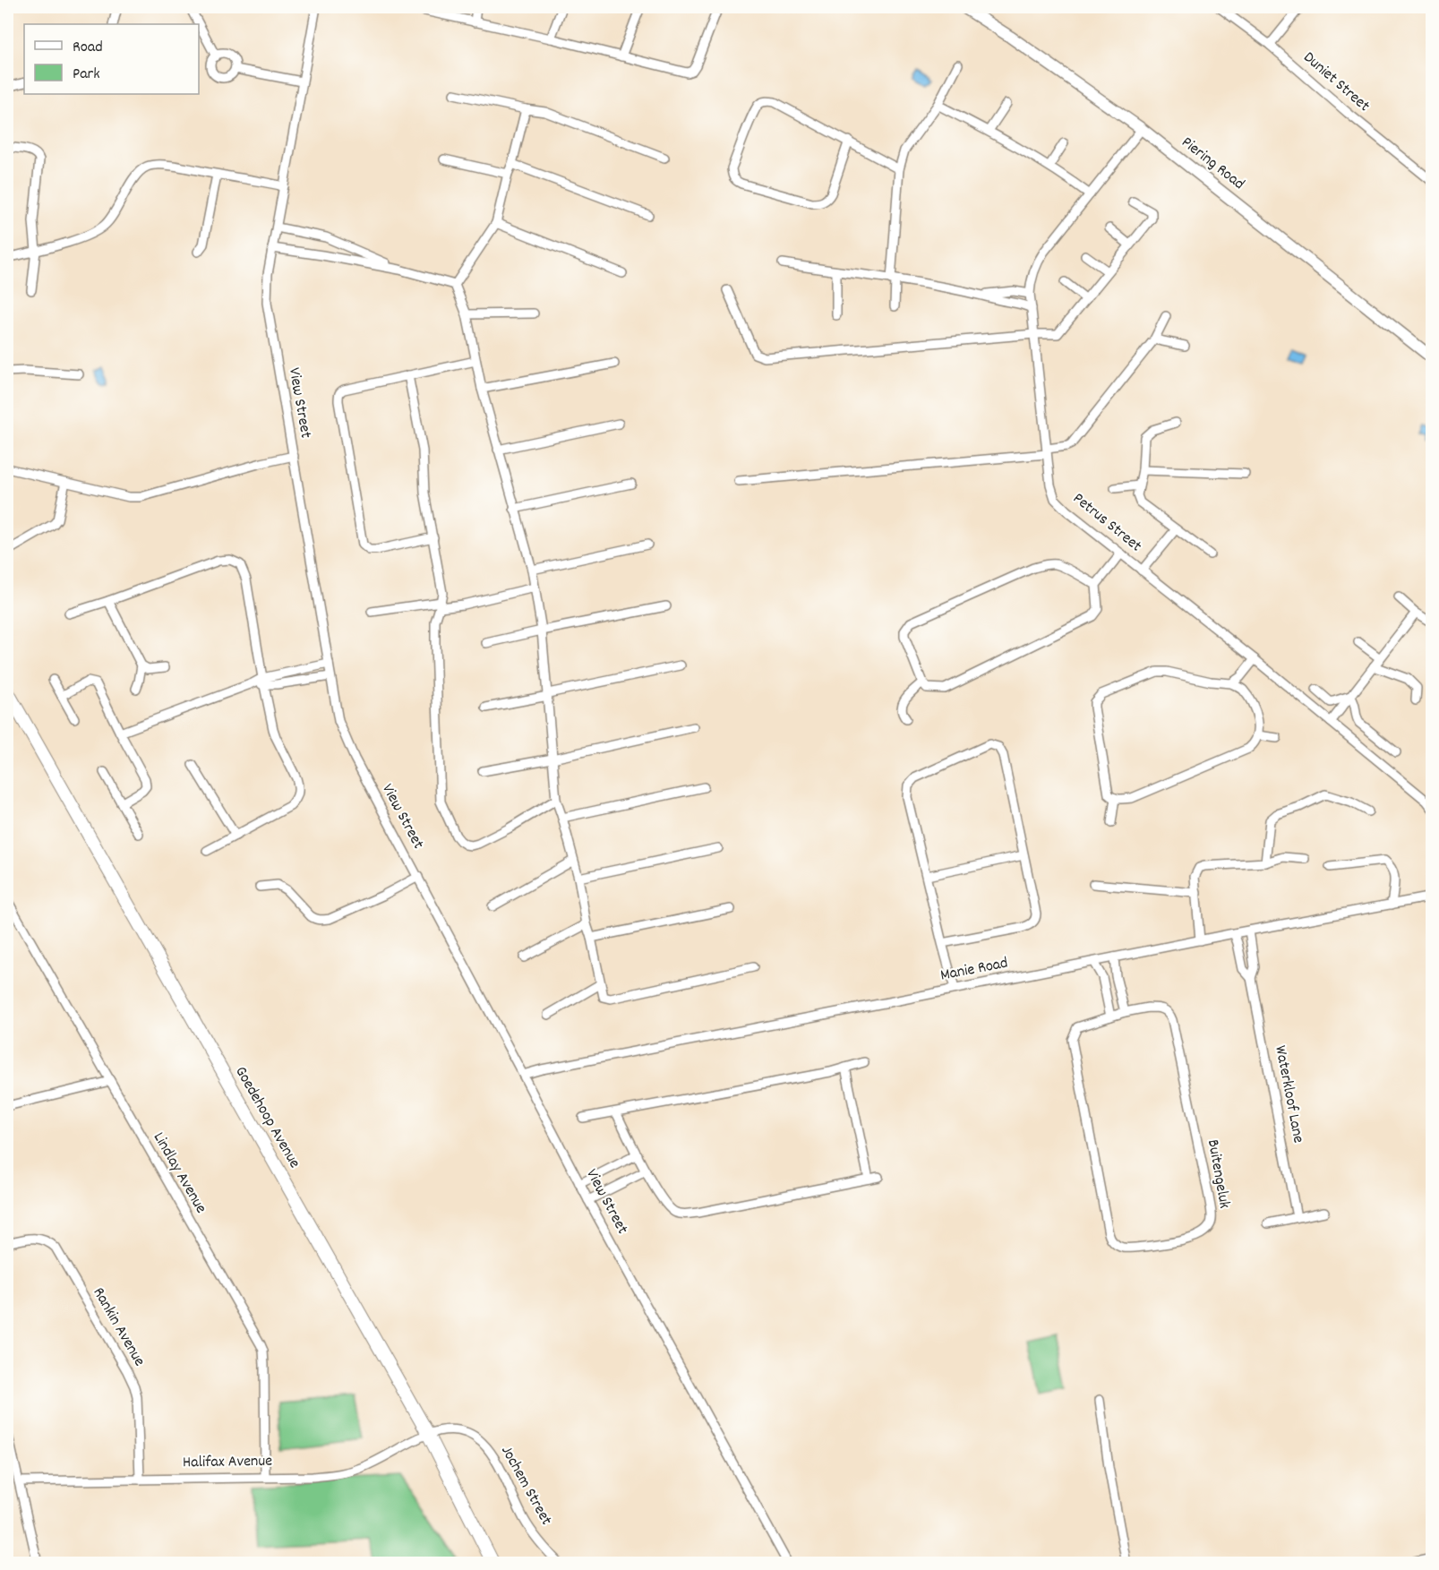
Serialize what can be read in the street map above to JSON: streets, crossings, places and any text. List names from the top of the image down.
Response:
{
  "streets": {
    "main road": ["Goedehoop Avenue"],
    "street": [
      "Duniet Street",
      "Piering Road",
      "View Street",
      "Petrus Street",
      "Manie Road",
      "Waterkloof Lane",
      "Lindlay Avenue",
      "Buitengeluk",
      "Rankin Avenue",
      "Halifax Avenue",
      "Jochem Street"
    ]
  },
  "crossings": [
    ["Piering Road", "Petrus Street"],
    ["View Street", "Manie Road"],
    ["Manie Road", "Waterkloof Lane"],
    ["Goedehoop Avenue", "Halifax Avenue"],
    ["Goedehoop Avenue", "Jochem Street"],
    ["Lindlay Avenue", "Halifax Avenue"],
    ["Rankin Avenue", "Halifax Avenue"],
    ["Halifax Avenue", "Jochem Street"]
  ],
  "legend": ["Road", "Park"]
}
